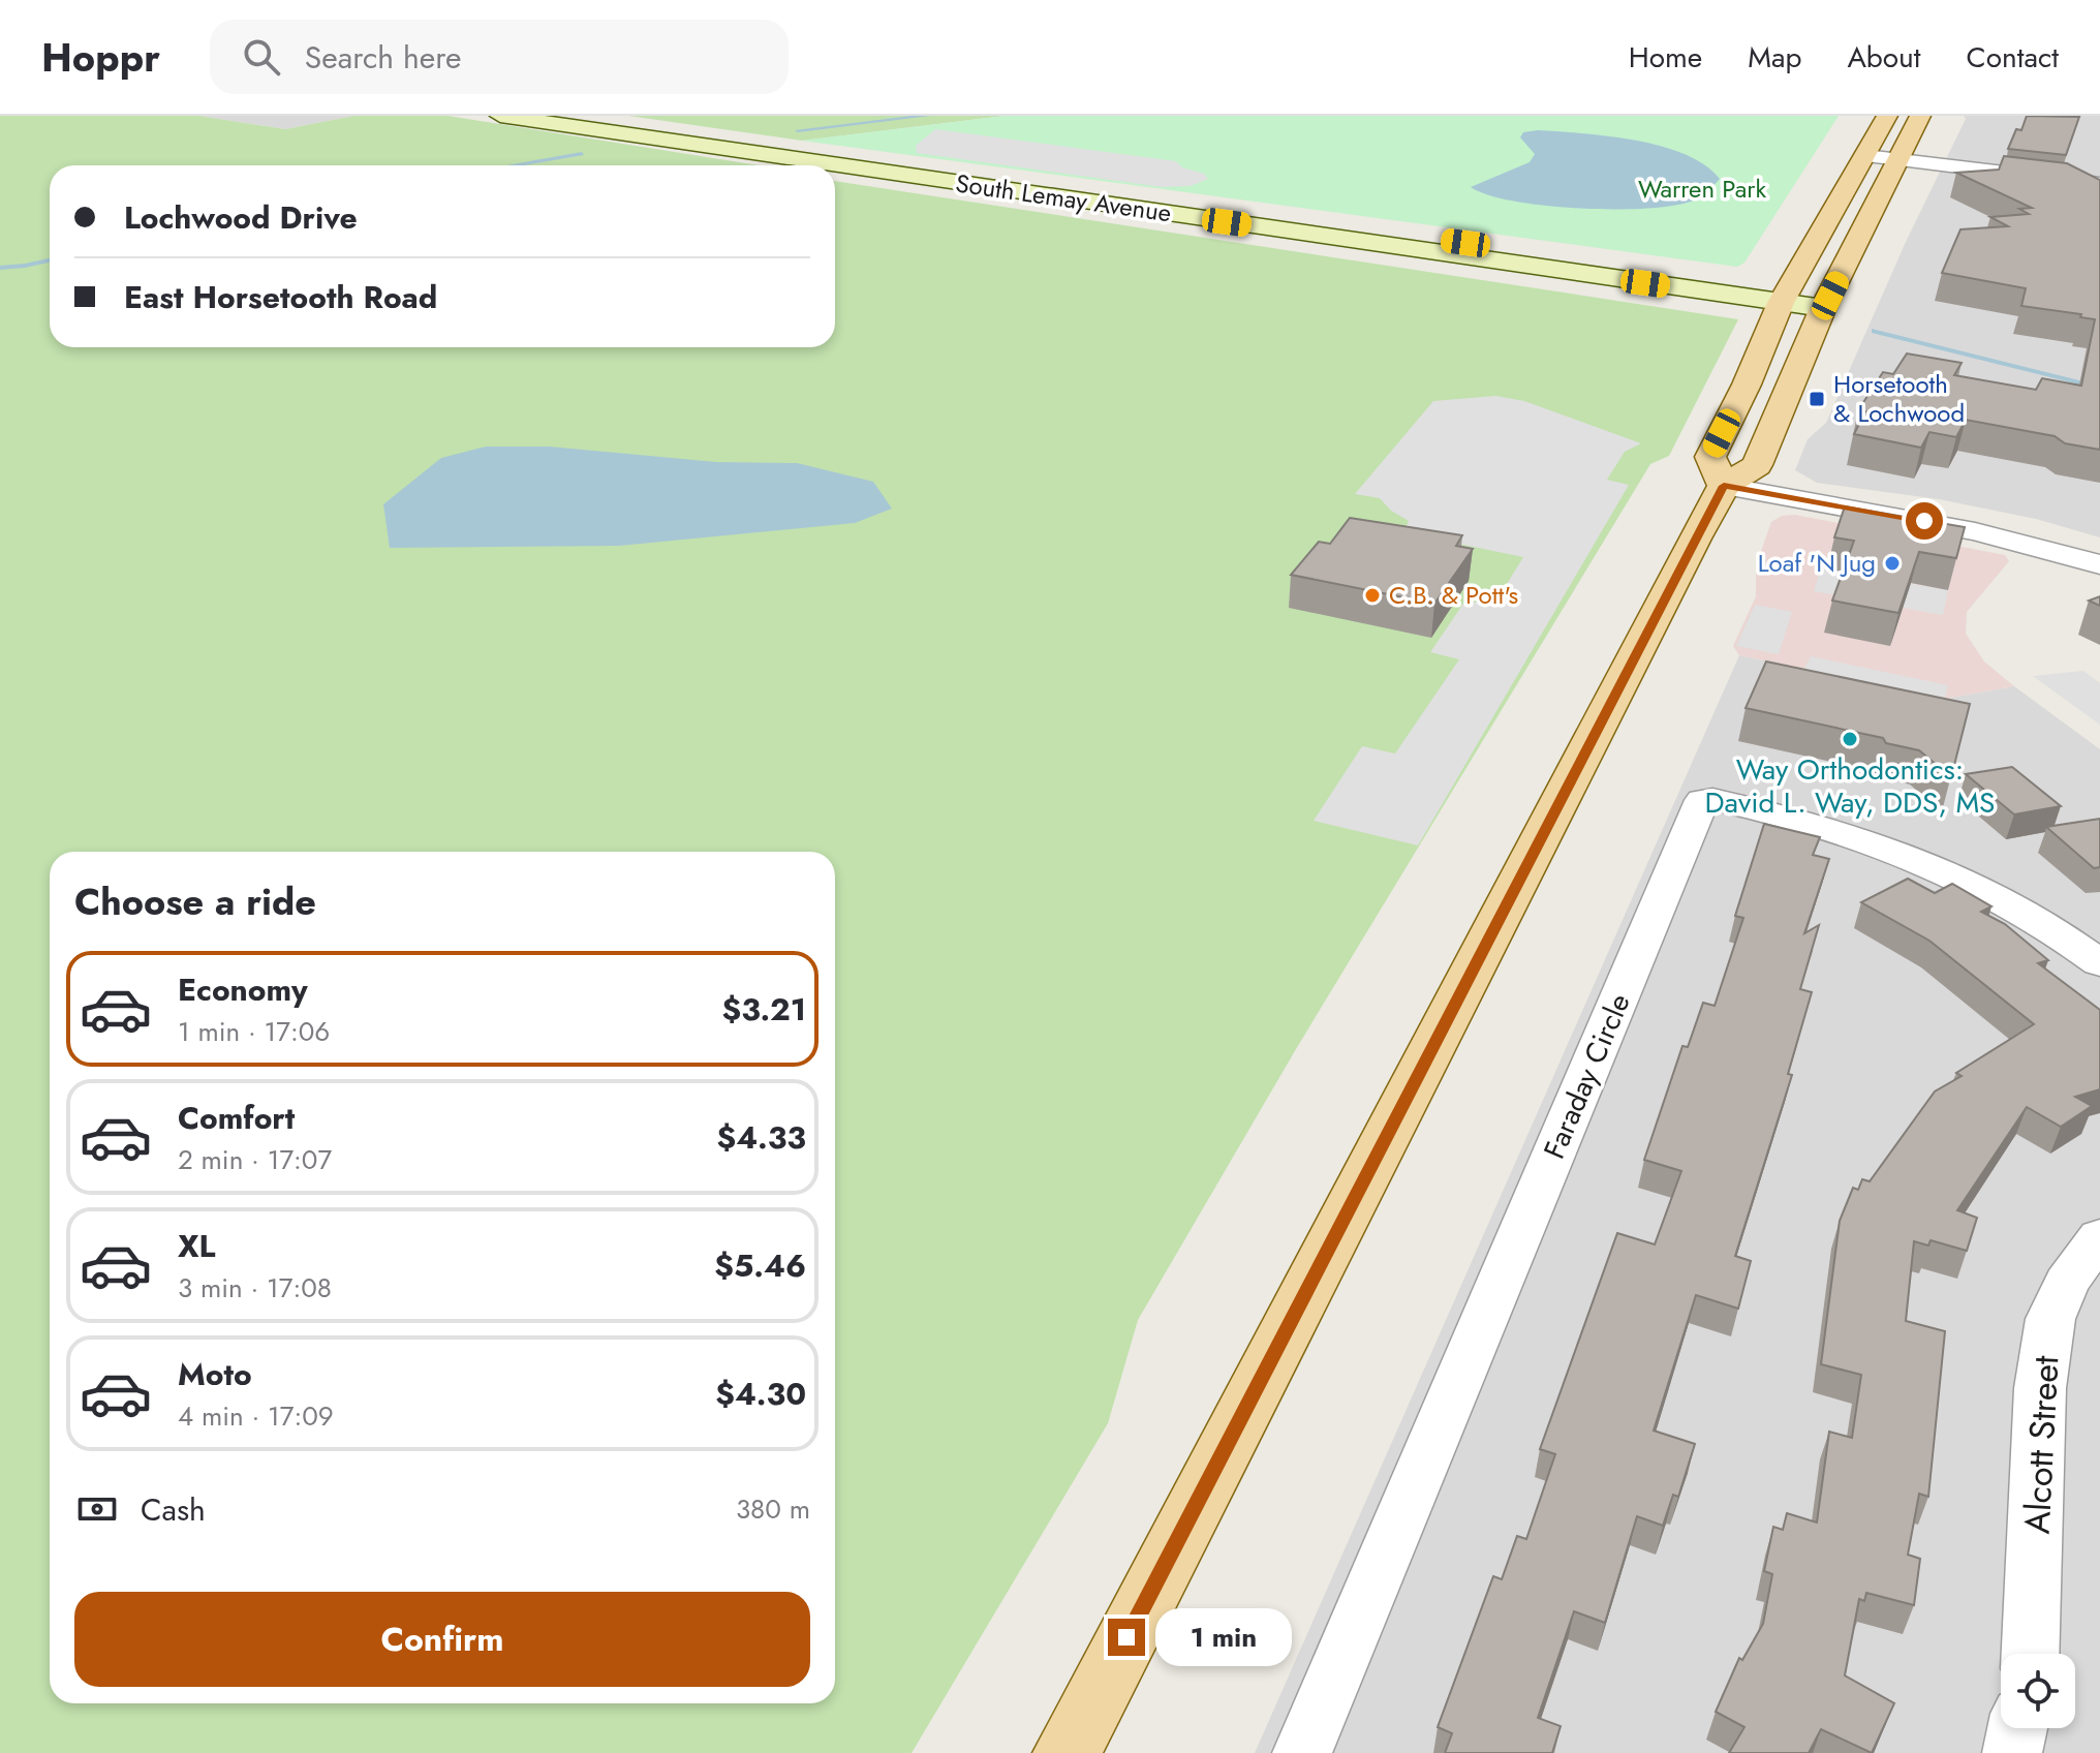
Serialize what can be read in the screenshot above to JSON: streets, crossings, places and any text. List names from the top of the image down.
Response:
{
  "streets": {
    "main road": ["South Lemay Avenue"],
    "street": ["Faraday Circle", "Alcott Street"]
  },
  "parks": ["Warren Park"],
  "places": {
    "transit": ["Horsetooth & Lochwood"],
    "other": ["Loaf 'N Jug", "C.B. & Pott's", "Way Orthodontics: David L. Way, DDS, MS"]
  },
  "page": {
    "header": "Hoppr",
    "search": "Search here",
    "nav": [
      "Home",
      "Map",
      "About",
      "Contact"
    ],
    "banner": ["Lochwood Drive", "East Horsetooth Road"],
    "heading": "Choose a ride",
    "list": [
      {
        "name": "Economy",
        "note": "1 min · 17:06",
        "value": "$3.21"
      },
      {
        "name": "Comfort",
        "note": "2 min · 17:07",
        "value": "$4.33"
      },
      {
        "name": "XL",
        "note": "3 min · 17:08",
        "value": "$5.46"
      },
      {
        "name": "Moto",
        "note": "4 min · 17:09",
        "value": "$4.30"
      }
    ],
    "pay": ["Cash", "380 m"],
    "buttons": "Confirm",
    "bubble": "1 min"
  }
}
